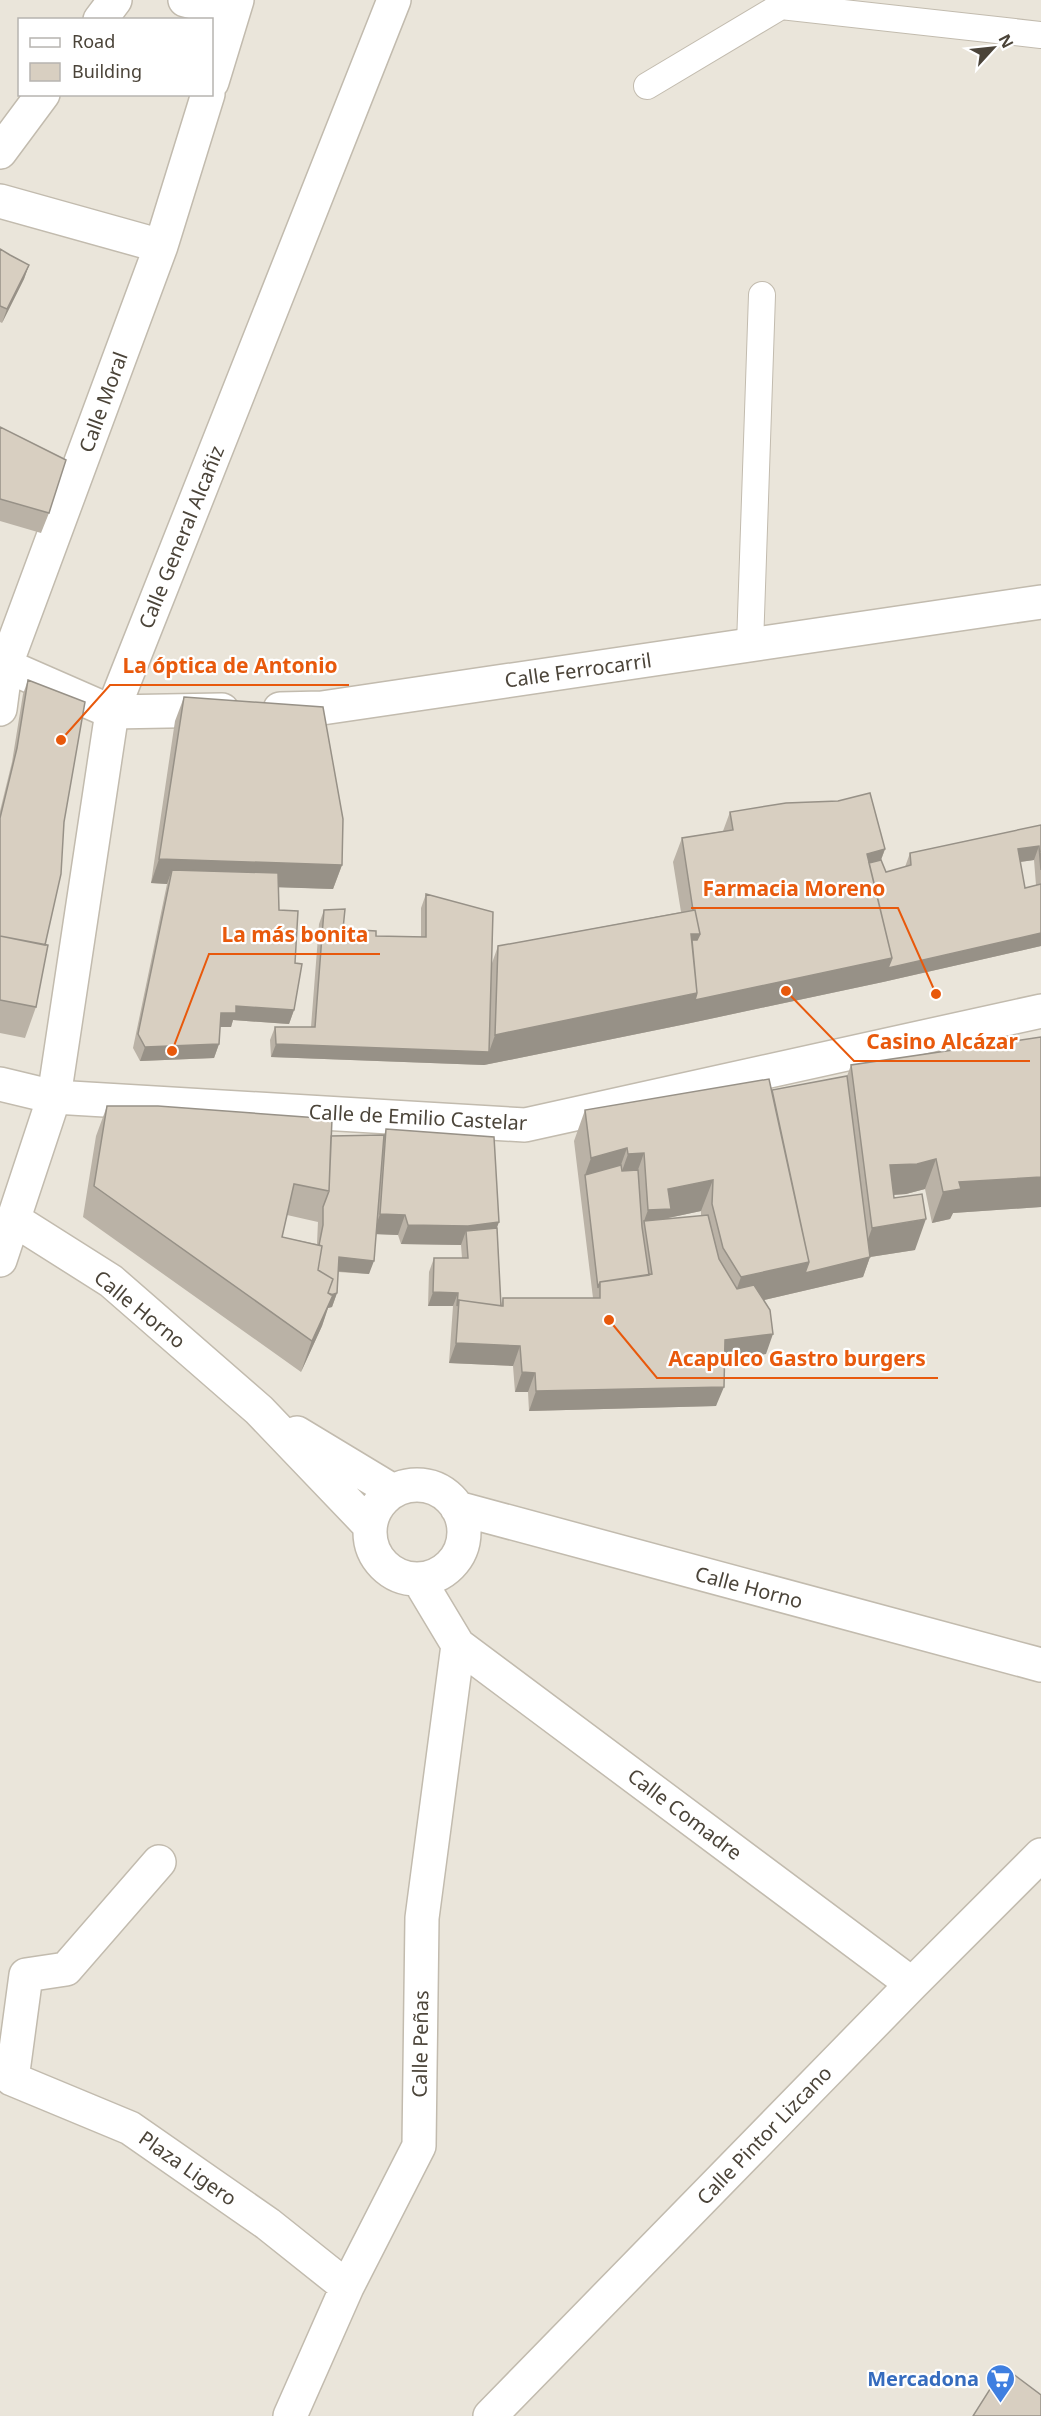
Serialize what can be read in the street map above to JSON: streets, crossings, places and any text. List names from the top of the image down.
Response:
{
  "streets": {
    "street": [
      "Calle Moral",
      "Calle General Alcañiz",
      "Calle Ferrocarril",
      "Calle de Emilio Castelar",
      "Calle Horno",
      "Calle Comadre",
      "Calle Peñas",
      "Calle Pintor Lizcano",
      "Plaza Ligero"
    ]
  },
  "crossings": [
    ["Calle General Alcañiz", "Calle Ferrocarril"],
    ["Calle General Alcañiz", "Calle de Emilio Castelar"],
    ["Calle General Alcañiz", "Calle Horno"],
    ["Calle Comadre", "Calle Peñas"],
    ["Calle Comadre", "Calle Pintor Lizcano"],
    ["Calle Peñas", "Plaza Ligero"]
  ],
  "places": {
    "other": [
      "La óptica de Antonio",
      "Casino Alcázar",
      "Farmacia Moreno",
      "La más bonita",
      "Acapulco Gastro burgers"
    ],
    "supermarket": ["Mercadona"]
  },
  "legend": ["Road", "Building"],
  "north": "top right"
}
